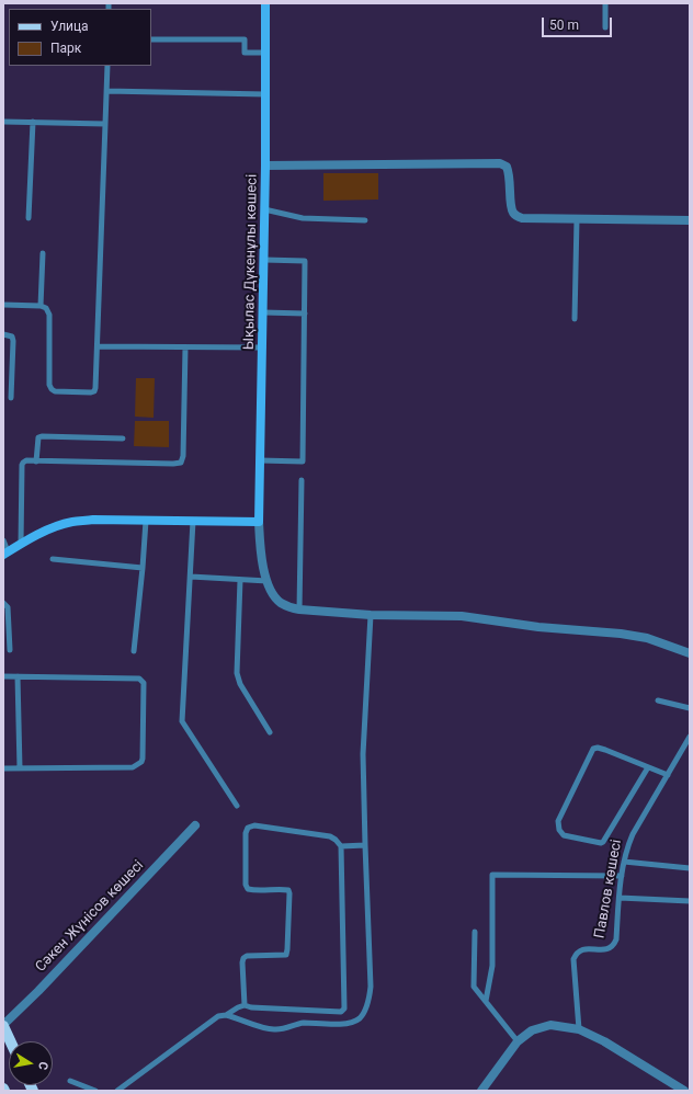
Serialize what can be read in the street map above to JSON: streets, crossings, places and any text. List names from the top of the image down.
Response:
{
  "streets": {
    "street": ["Ықылас Дүкенұлы көшесі", "Сәкен Жүнісов көшесі"],
    "lane": ["Павлов көшесі"]
  },
  "legend": ["Улица", "Парк"],
  "scale_bar": "50 m",
  "north": "right"
}
